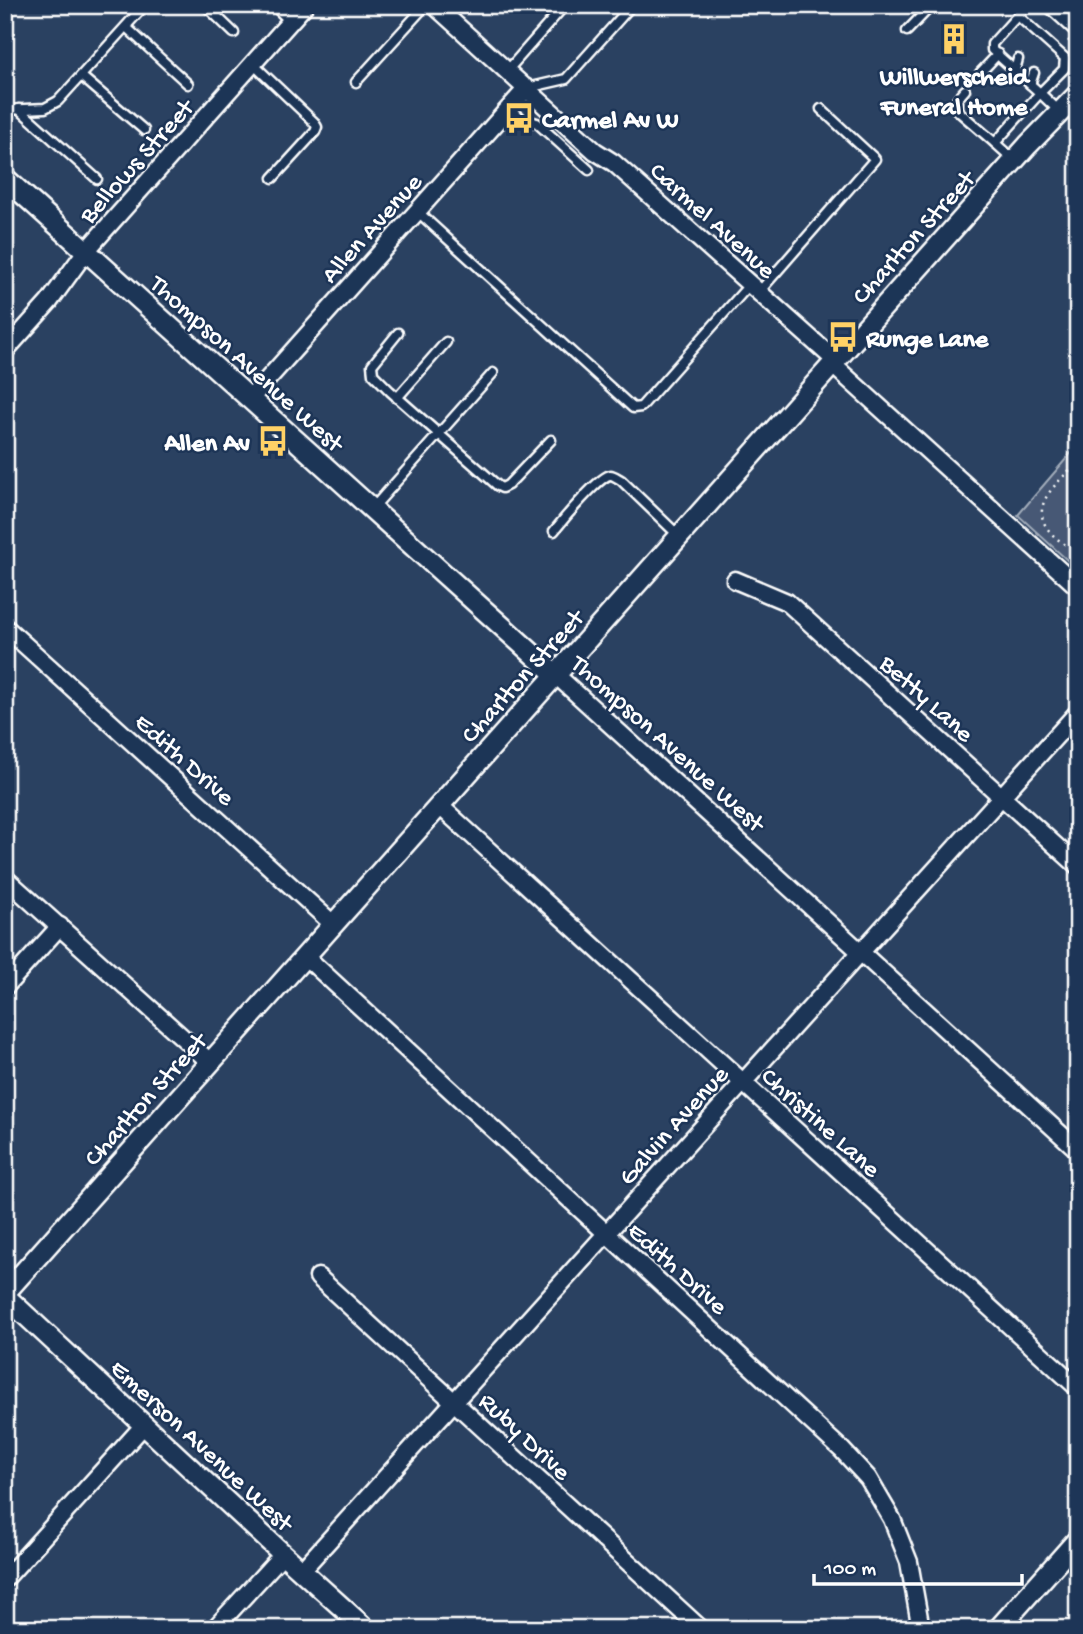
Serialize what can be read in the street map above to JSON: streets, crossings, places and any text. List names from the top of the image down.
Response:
{
  "streets": {
    "street": [
      "Bellows Street",
      "Carmel Avenue",
      "Allen Avenue",
      "Charlton Street",
      "Thompson Avenue West",
      "Betty Lane",
      "Edith Drive",
      "Christine Lane",
      "Galvin Avenue",
      "Ruby Drive",
      "Emerson Avenue West"
    ]
  },
  "crossings": [
    ["Bellows Street", "Thompson Avenue West"],
    ["Carmel Avenue", "Allen Avenue"],
    ["Carmel Avenue", "Charlton Street"],
    ["Allen Avenue", "Thompson Avenue West"],
    ["Charlton Street", "Thompson Avenue West"],
    ["Charlton Street", "Edith Drive"],
    ["Charlton Street", "Christine Lane"],
    ["Charlton Street", "Emerson Avenue West"],
    ["Thompson Avenue West", "Galvin Avenue"],
    ["Betty Lane", "Galvin Avenue"],
    ["Edith Drive", "Galvin Avenue"],
    ["Christine Lane", "Galvin Avenue"],
    ["Galvin Avenue", "Ruby Drive"],
    ["Galvin Avenue", "Emerson Avenue West"]
  ],
  "places": {
    "building": ["Willwerscheid Funeral Home"],
    "bus stop": ["Carmel Av W", "Runge Lane", "Allen Av"]
  },
  "scale_bar": "100 m"
}
